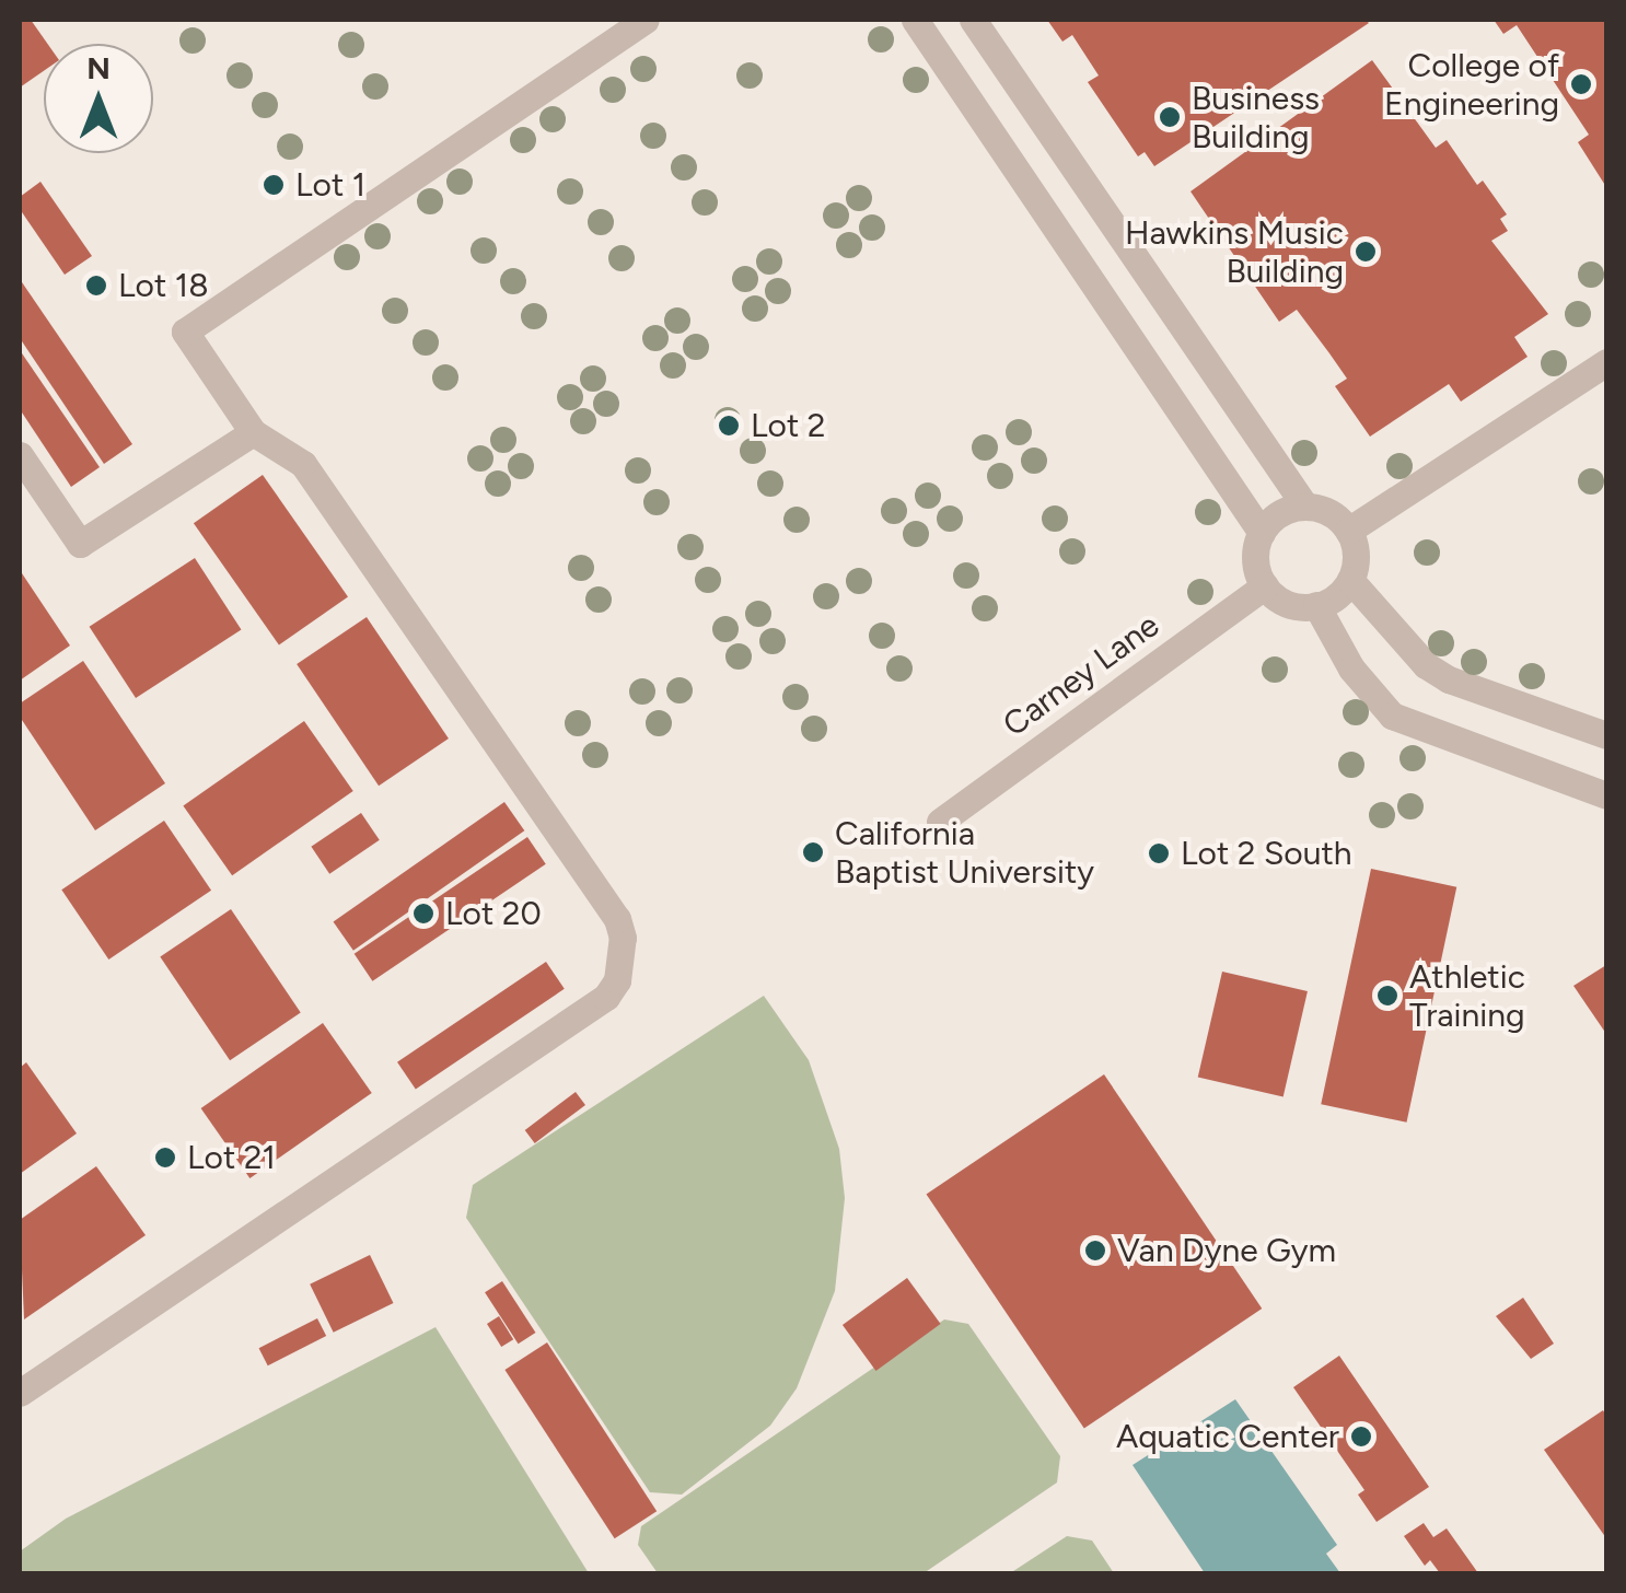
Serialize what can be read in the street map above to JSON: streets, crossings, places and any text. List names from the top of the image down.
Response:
{
  "streets": {
    "lane": ["Carney Lane"]
  },
  "places": [
    "College of Engineering",
    "Business Building",
    "Lot 1",
    "Hawkins Music Building",
    "Lot 18",
    "Lot 2",
    "California Baptist University",
    "Lot 2 South",
    "Lot 20",
    "Athletic Training",
    "Lot 21",
    "Van Dyne Gym",
    "Aquatic Center"
  ],
  "north": "top"
}
